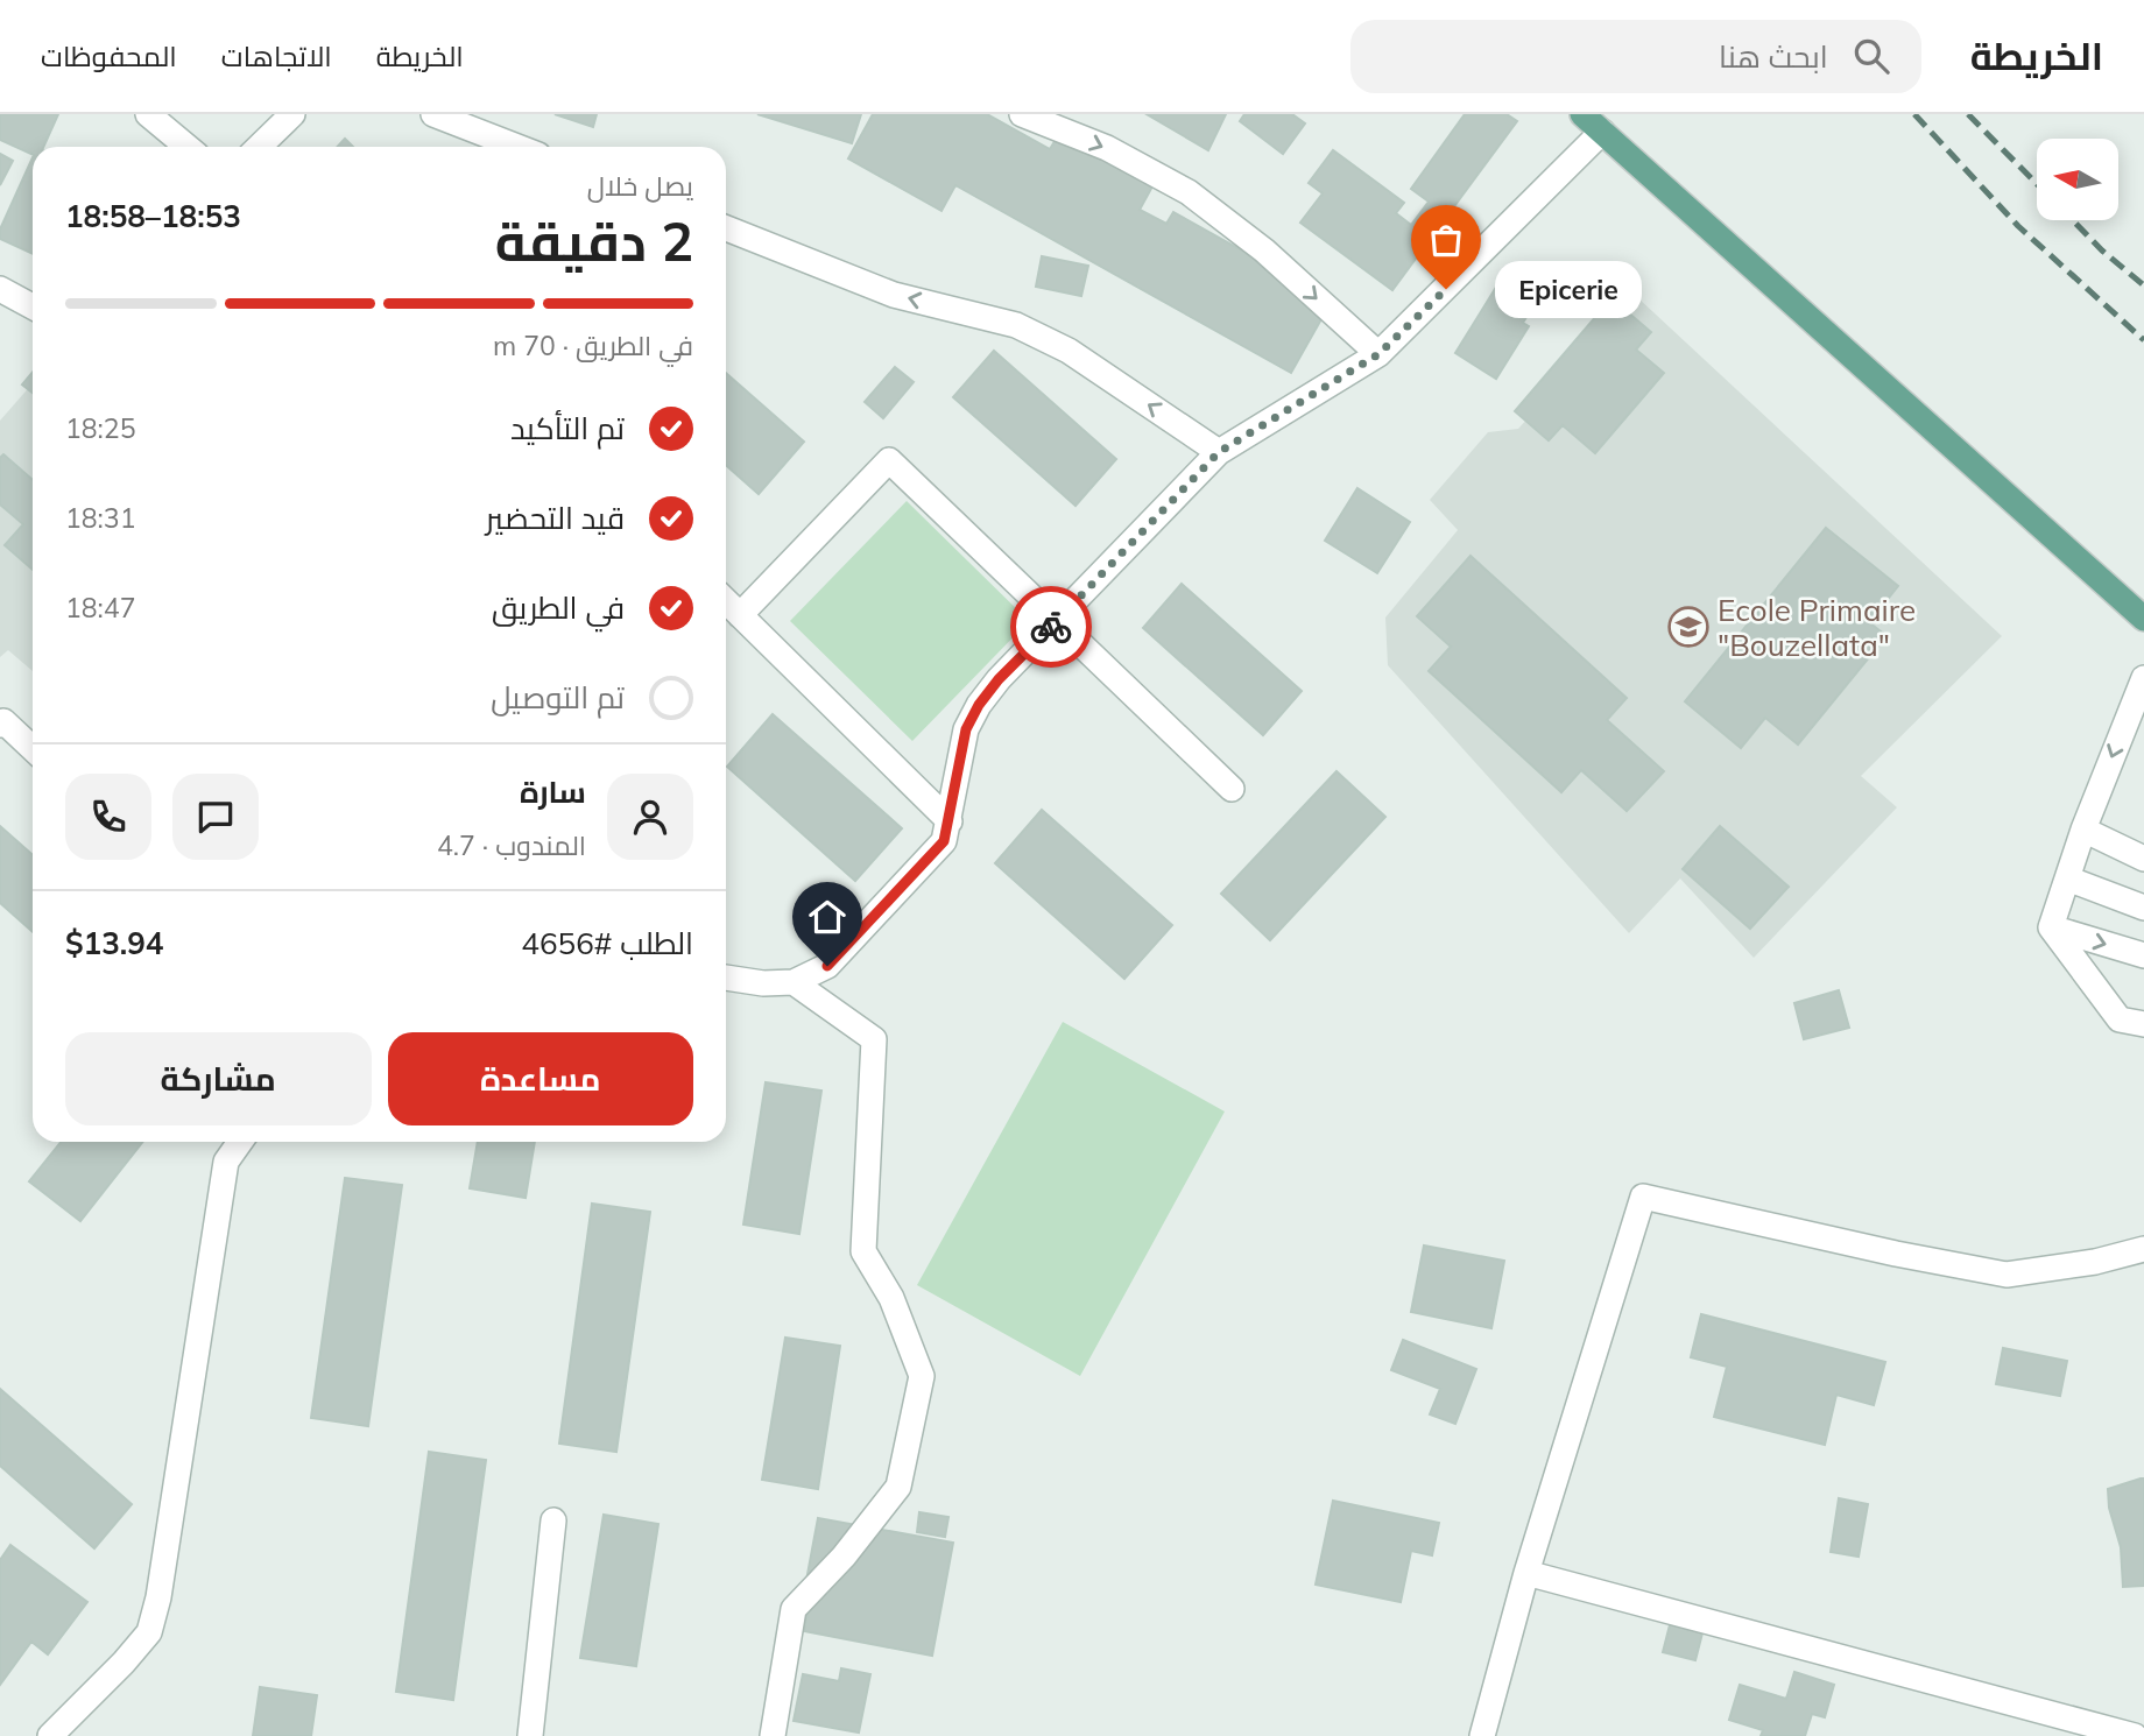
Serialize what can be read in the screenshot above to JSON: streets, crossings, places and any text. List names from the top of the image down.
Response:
{
  "places": {
    "other": ["Epicerie"],
    "school or university": ["Ecole Primaire \"Bouzellata\""]
  },
  "north": "left",
  "page": {
    "header": "الخريطة",
    "search": "ابحث هنا",
    "nav": ["الخريطة", "الاتجاهات", "المحفوظات"],
    "heading": ["2 دقيقة", "يصل خلال", "18:53–18:58"],
    "panel": [
      "سارة",
      "المندوب · 4.7",
      "الطلب #4656",
      "$13.94"
    ],
    "bubble": "Epicerie",
    "bar": "في الطريق · 70 m",
    "list": [
      ["تم التأكيد", "18:25"],
      ["قيد التحضير", "18:31"],
      ["في الطريق", "18:47"],
      "تم التوصيل"
    ],
    "buttons": ["مساعدة", "مشاركة"]
  }
}
